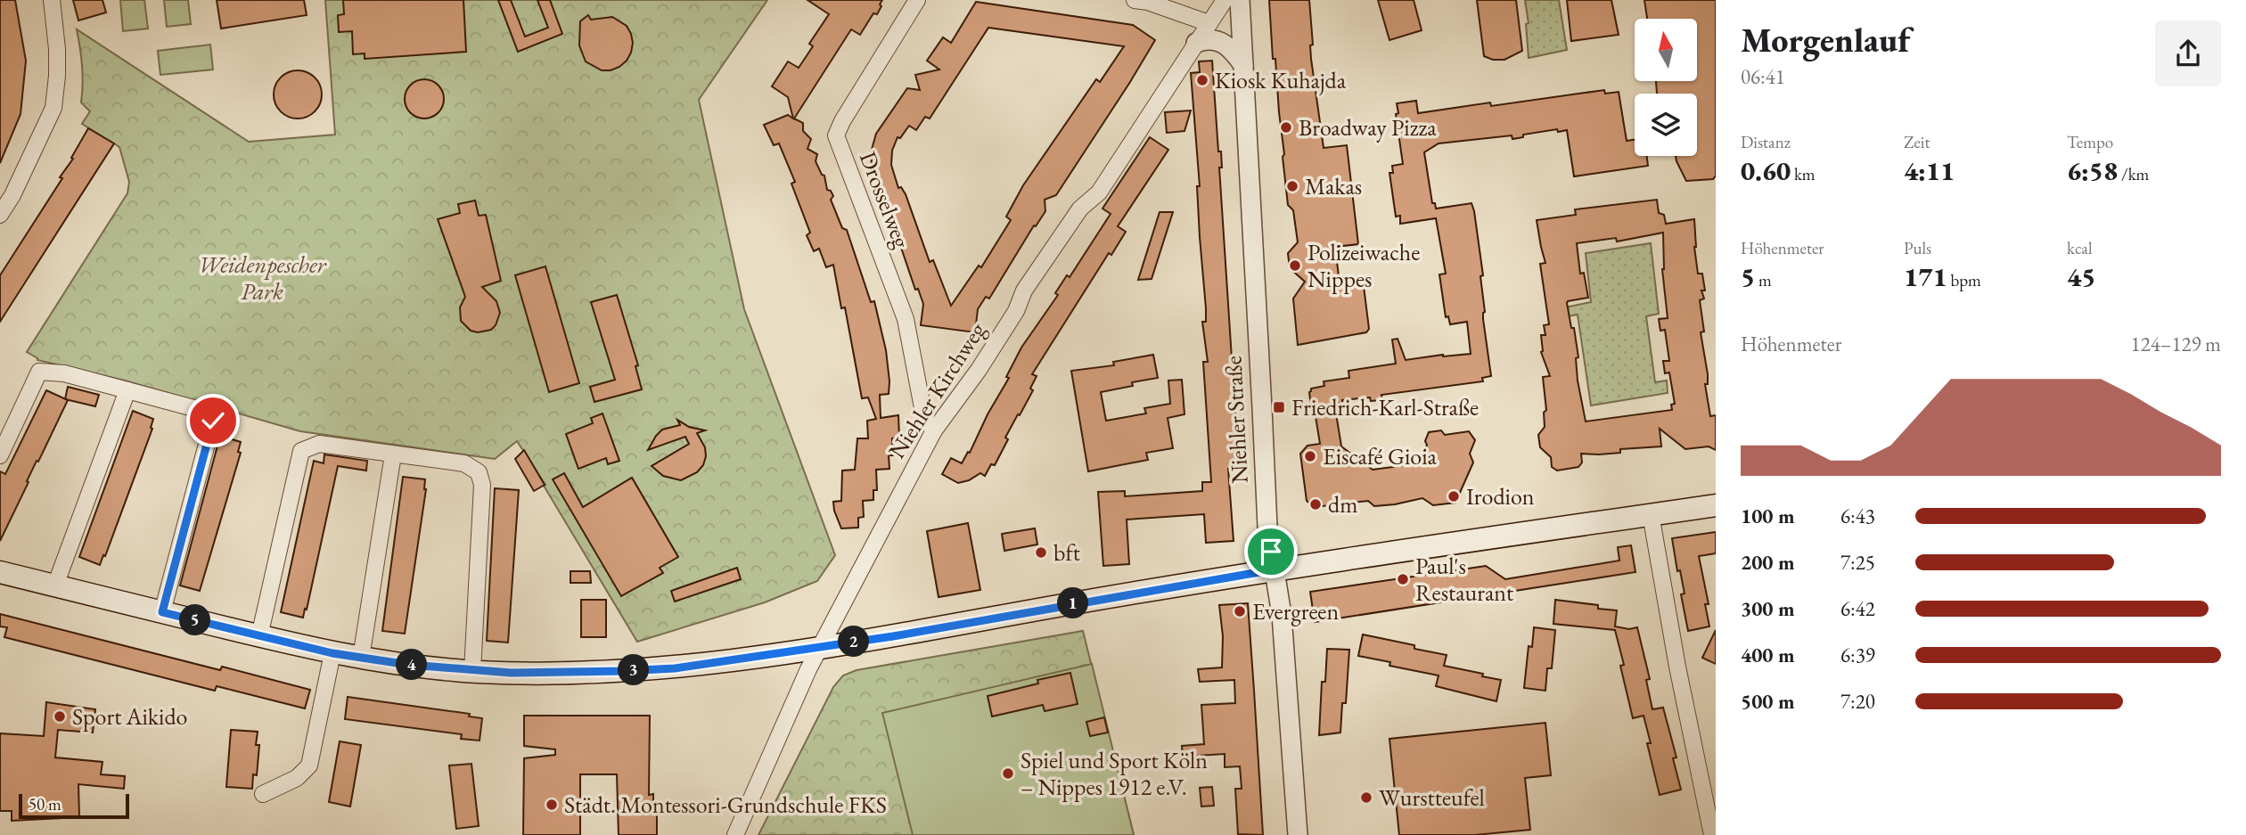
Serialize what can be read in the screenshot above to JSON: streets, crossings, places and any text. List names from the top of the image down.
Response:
{
  "streets": {
    "street": ["Drosselweg", "Niehler Kirchweg", "Niehler Straße"]
  },
  "crossings": [
    ["Drosselweg", "Niehler Kirchweg"]
  ],
  "parks": ["Weidenpescher Park"],
  "places": {
    "other": [
      "Kiosk Kuhajda",
      "Broadway Pizza",
      "Makas",
      "Polizeiwache Nippes",
      "Eiscafé Gioia",
      "Irodion",
      "dm",
      "bft",
      "Paul's Restaurant",
      "Evergreen",
      "Sport Aikido",
      "Spiel und Sport Köln – Nippes 1912 e.V.",
      "Wurstteufel",
      "Städt. Montessori-Grundschule FKS"
    ],
    "transit": ["Friedrich-Karl-Straße"]
  },
  "scale_bar": "50 m",
  "north": "top",
  "page": {
    "heading": ["Morgenlauf", "06:41"],
    "stats": [
      ["Distanz", "0.60 km"],
      ["Zeit", "4:11"],
      ["Tempo", "6:58 /km"],
      ["Höhenmeter", "5 m"],
      ["Puls", "171 bpm"],
      ["kcal", "45"]
    ],
    "chart": ["Höhenmeter", "124–129 m"],
    "list": [
      {
        "name": "100 m",
        "note": "6:43"
      },
      {
        "name": "200 m",
        "note": "7:25"
      },
      {
        "name": "300 m",
        "note": "6:42"
      },
      {
        "name": "400 m",
        "note": "6:39"
      },
      {
        "name": "500 m",
        "note": "7:20"
      }
    ],
    "pins": [
      "1",
      "5",
      "2",
      "4",
      "3"
    ],
    "scale": "50 m"
  }
}
